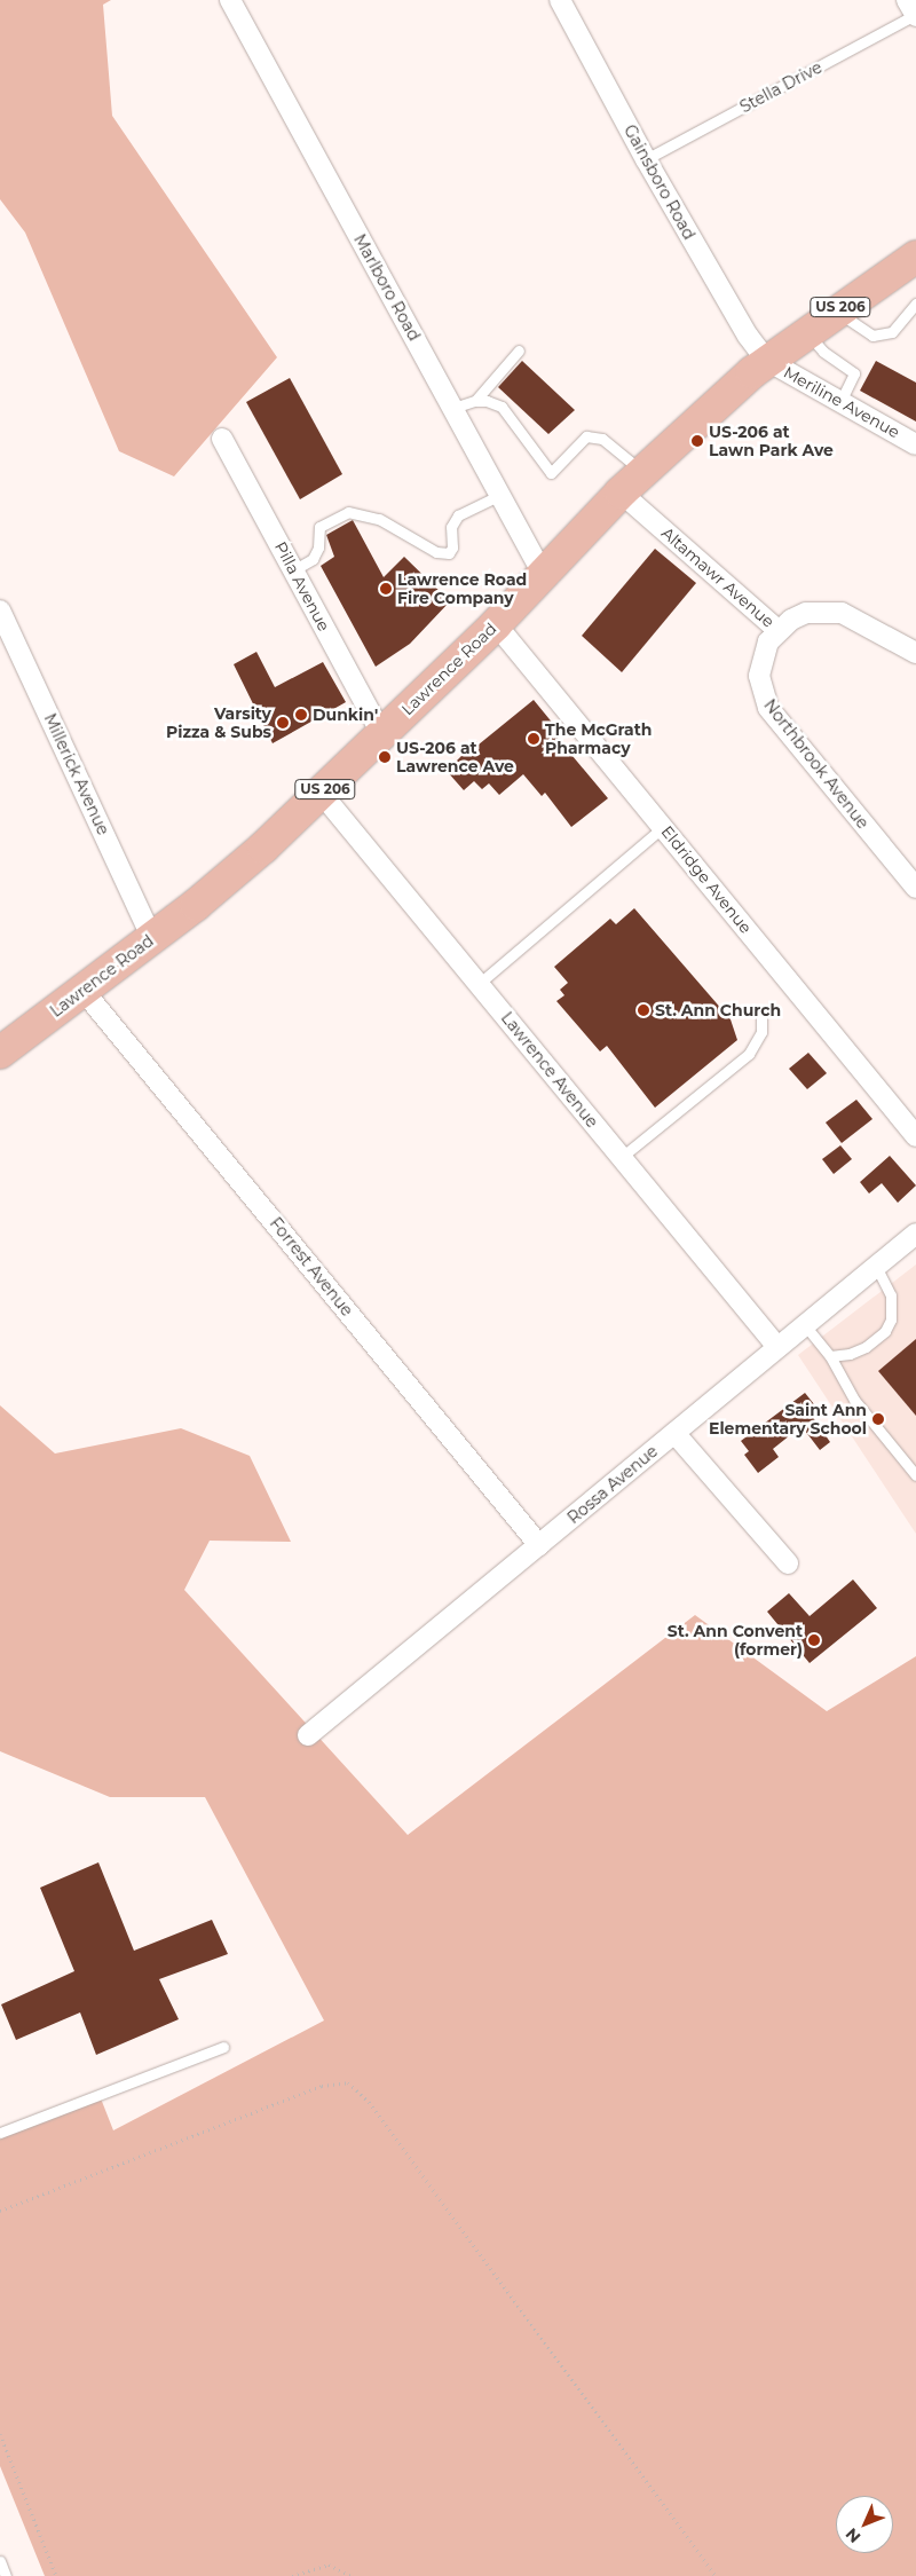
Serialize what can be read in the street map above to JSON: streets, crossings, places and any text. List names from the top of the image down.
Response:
{
  "streets": {
    "main road": ["US 206", "Lawrence Road"],
    "street": [
      "Gainsboro Road",
      "Marlboro Road",
      "Meriline Avenue",
      "Altamawr Avenue",
      "Pilla Avenue",
      "Northbrook Avenue",
      "Millerick Avenue",
      "Eldridge Avenue",
      "Lawrence Avenue",
      "Forrest Avenue",
      "Rossa Avenue"
    ],
    "lane": ["Stella Drive"]
  },
  "crossings": [
    ["Stella Drive", "Gainsboro Road"],
    ["Gainsboro Road", "Meriline Avenue"],
    ["Gainsboro Road", "Lawrence Road"],
    ["Marlboro Road", "Lawrence Road"],
    ["Meriline Avenue", "Lawrence Road"],
    ["Altamawr Avenue", "Lawrence Road"],
    ["Altamawr Avenue", "Northbrook Avenue"],
    ["Pilla Avenue", "Lawrence Road"],
    ["Lawrence Road", "Millerick Avenue"],
    ["Lawrence Road", "Eldridge Avenue"],
    ["Lawrence Road", "Lawrence Avenue"],
    ["Lawrence Road", "Forrest Avenue"],
    ["Lawrence Avenue", "Rossa Avenue"],
    ["Forrest Avenue", "Rossa Avenue"]
  ],
  "places": [
    "US-206 at Lawn Park Ave",
    "Lawrence Road Fire Company",
    "Dunkin'",
    "Varsity Pizza & Subs",
    "The McGrath Pharmacy",
    "US-206 at Lawrence Ave",
    "St. Ann Church",
    "Saint Ann Elementary School",
    "St. Ann Convent (former)"
  ],
  "north": "bottom left"
}
